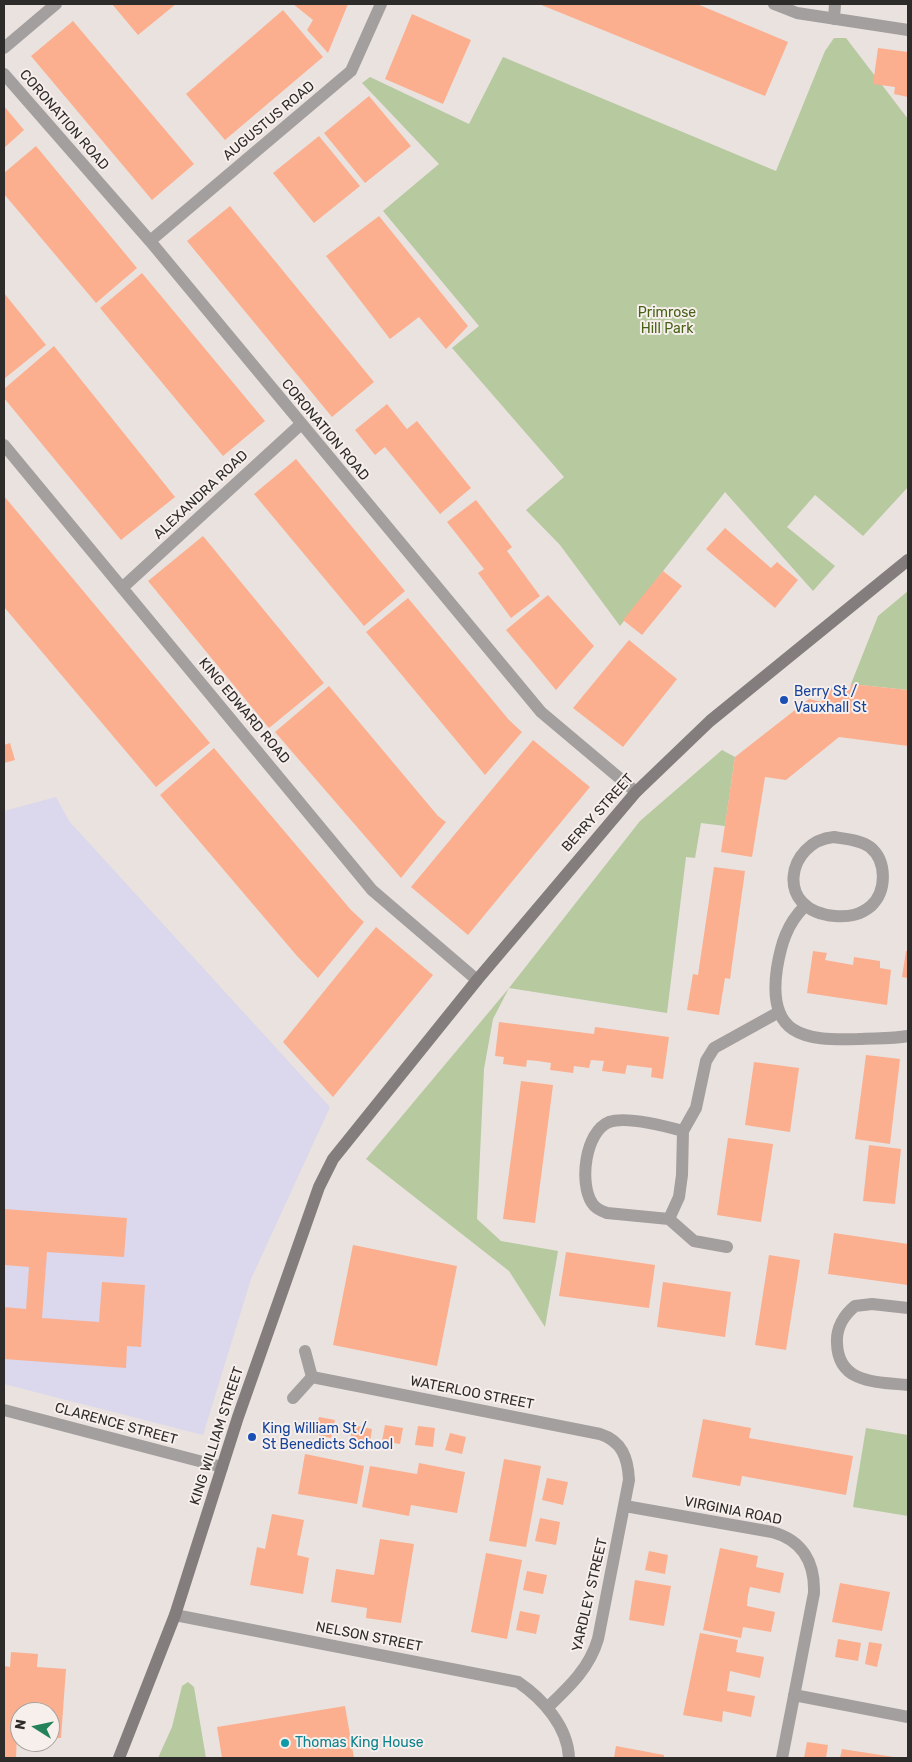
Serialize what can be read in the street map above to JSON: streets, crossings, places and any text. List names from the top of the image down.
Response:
{
  "streets": {
    "street": [
      "CORONATION ROAD",
      "AUGUSTUS ROAD",
      "ALEXANDRA ROAD",
      "KING EDWARD ROAD",
      "BERRY STREET",
      "WATERLOO STREET",
      "CLARENCE STREET",
      "KING WILLIAM STREET",
      "VIRGINIA ROAD",
      "YARDLEY STREET",
      "NELSON STREET"
    ]
  },
  "crossings": [
    ["CORONATION ROAD", "AUGUSTUS ROAD"],
    ["CORONATION ROAD", "ALEXANDRA ROAD"],
    ["CORONATION ROAD", "BERRY STREET"],
    ["ALEXANDRA ROAD", "KING EDWARD ROAD"],
    ["KING EDWARD ROAD", "BERRY STREET"],
    ["BERRY STREET", "KING WILLIAM STREET"],
    ["WATERLOO STREET", "YARDLEY STREET"],
    ["CLARENCE STREET", "KING WILLIAM STREET"],
    ["KING WILLIAM STREET", "NELSON STREET"],
    ["VIRGINIA ROAD", "YARDLEY STREET"],
    ["YARDLEY STREET", "NELSON STREET"]
  ],
  "parks": ["Primrose Hill Park"],
  "places": ["Berry St / Vauxhall St", "King William St / St Benedicts School", "Thomas King House"],
  "north": "left"
}
